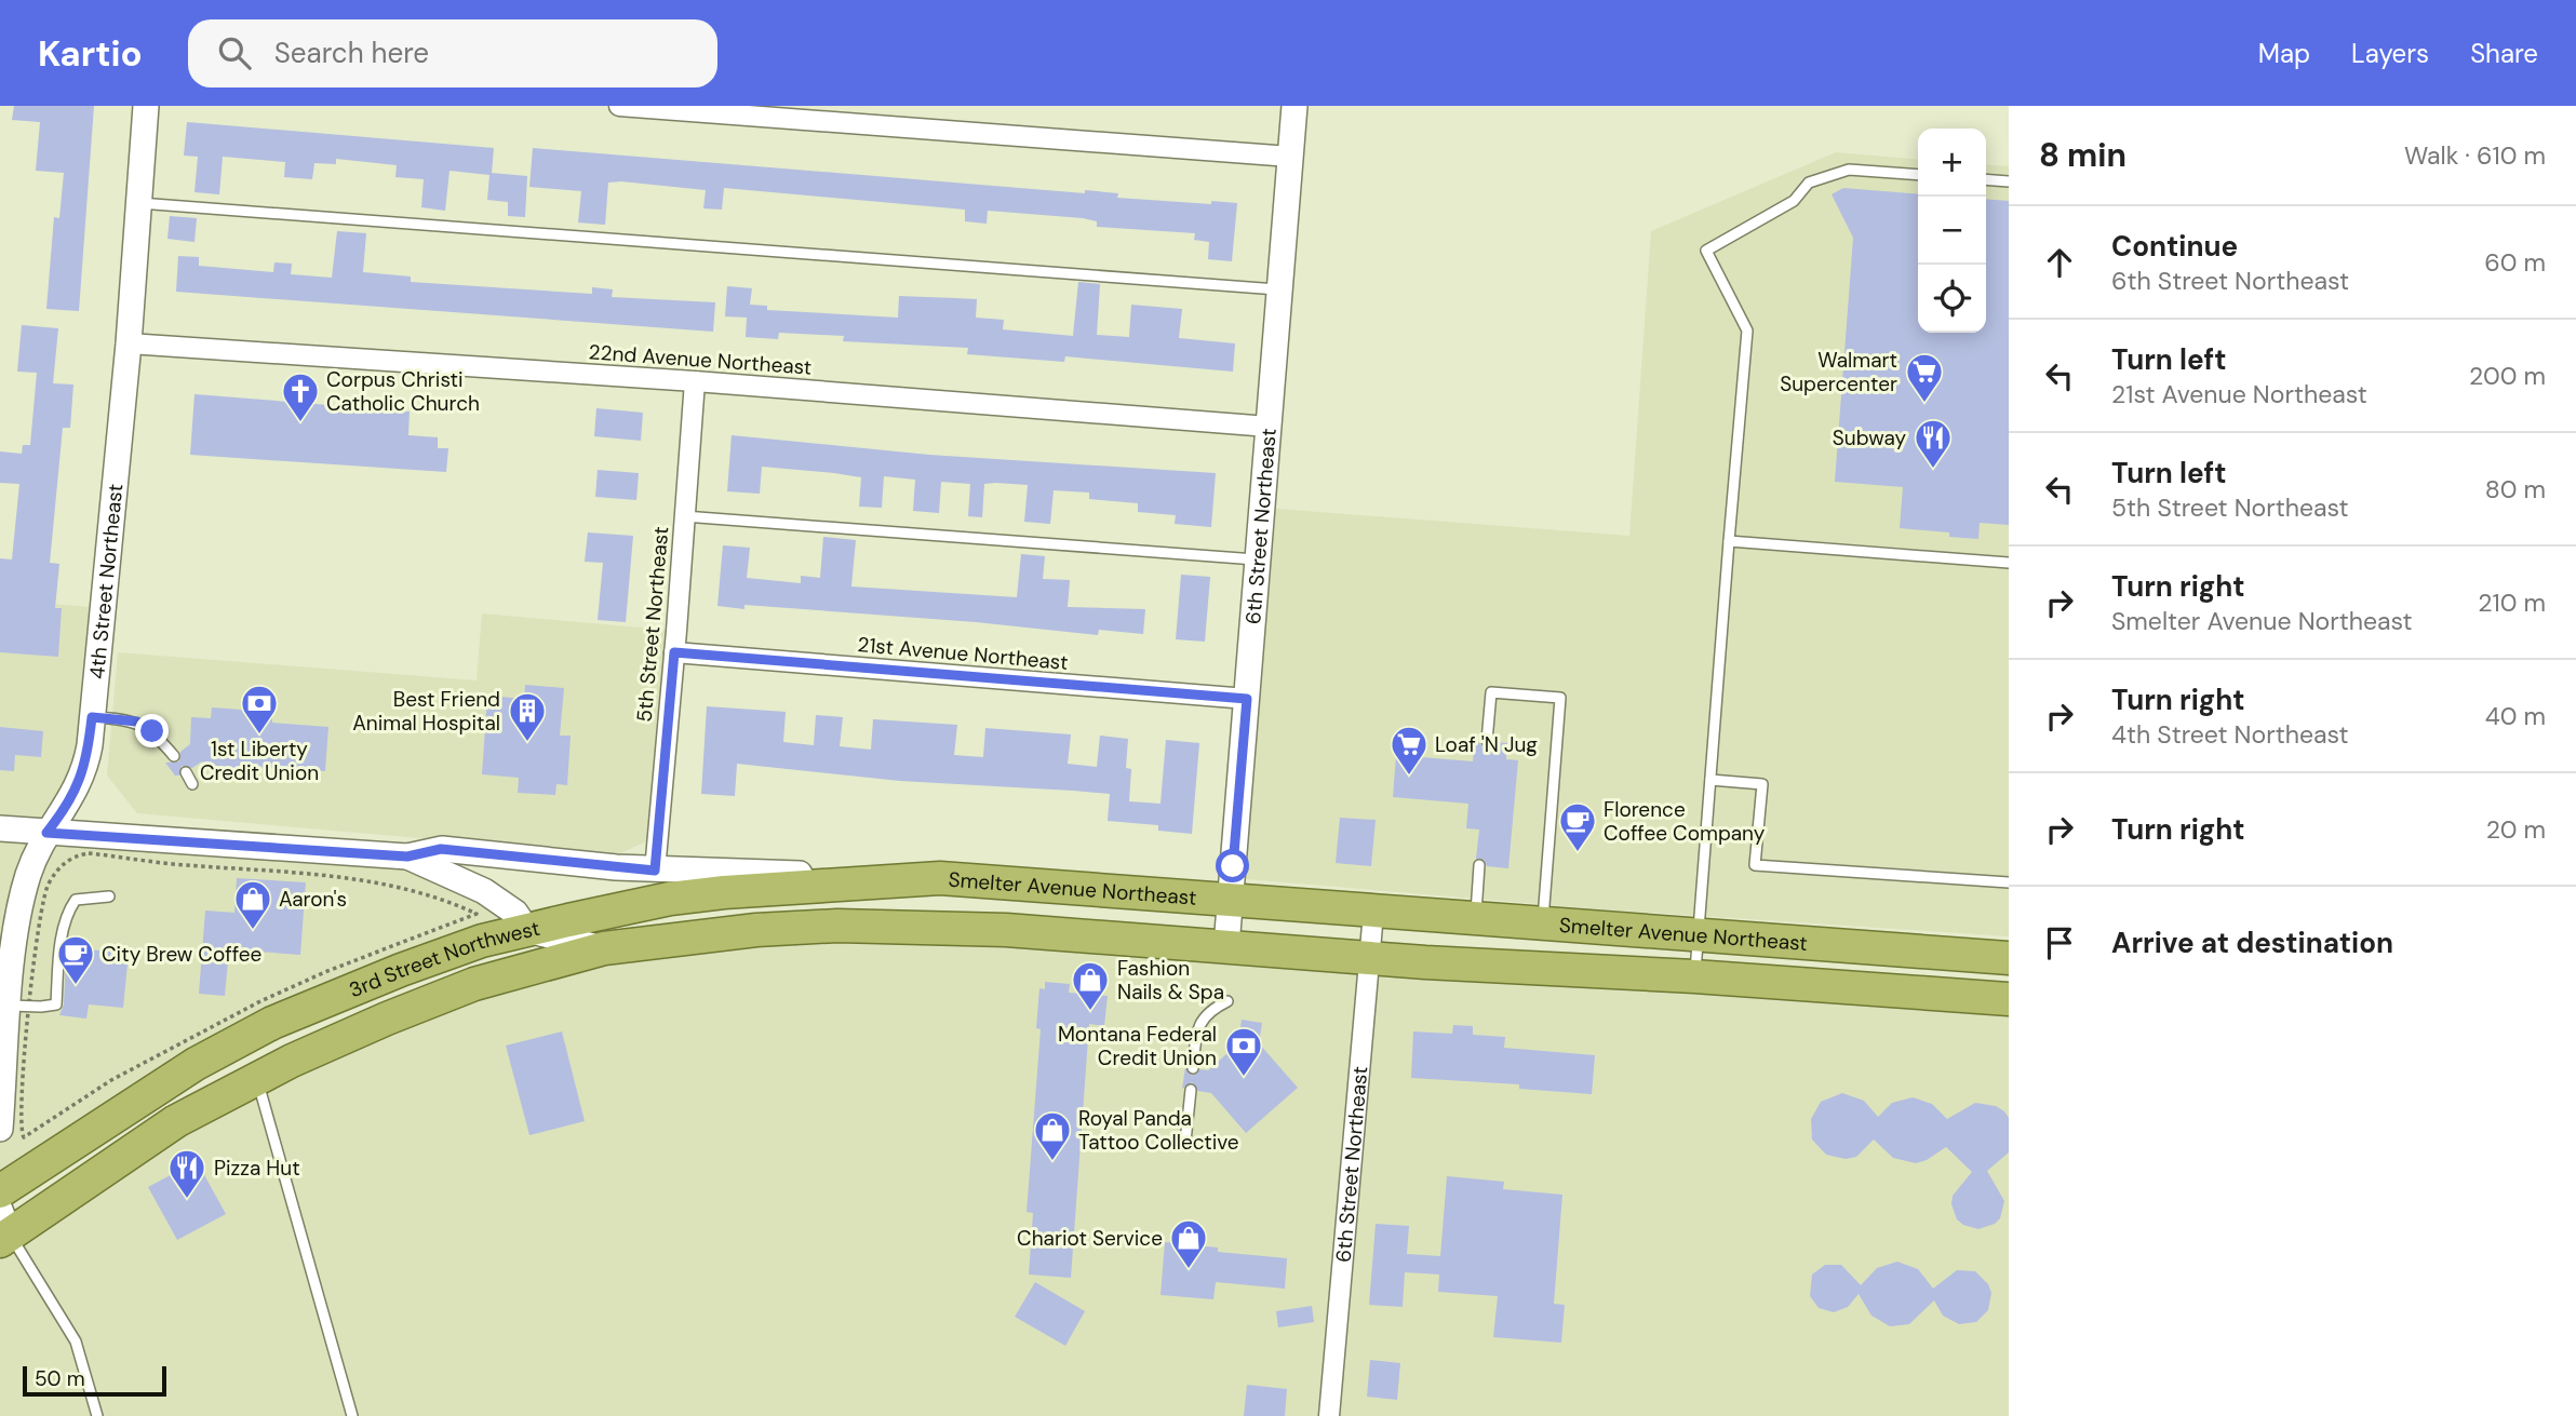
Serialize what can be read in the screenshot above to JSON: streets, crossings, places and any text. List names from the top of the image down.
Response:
{
  "streets": {
    "highway": ["Smelter Avenue Northeast", "3rd Street Northwest"],
    "street": [
      "22nd Avenue Northeast",
      "6th Street Northeast",
      "4th Street Northeast",
      "5th Street Northeast",
      "21st Avenue Northeast"
    ]
  },
  "crossings": [
    ["22nd Avenue Northeast", "6th Street Northeast"],
    ["22nd Avenue Northeast", "4th Street Northeast"],
    ["22nd Avenue Northeast", "5th Street Northeast"],
    ["6th Street Northeast", "21st Avenue Northeast"],
    ["6th Street Northeast", "Smelter Avenue Northeast"],
    ["4th Street Northeast", "Smelter Avenue Northeast"],
    ["5th Street Northeast", "21st Avenue Northeast"],
    ["5th Street Northeast", "Smelter Avenue Northeast"],
    ["Smelter Avenue Northeast", "3rd Street Northwest"]
  ],
  "places": {
    "supermarket": ["Walmart Supercenter", "Loaf 'N Jug"],
    "church": ["Corpus Christi Catholic Church"],
    "restaurant": ["Subway", "Pizza Hut"],
    "bank": ["1st Liberty Credit Union", "Montana Federal Credit Union"],
    "building": ["Best Friend Animal Hospital"],
    "cafe": ["Florence Coffee Company", "City Brew Coffee"],
    "shop": [
      "Aaron's",
      "Fashion Nails & Spa",
      "Royal Panda Tattoo Collective",
      "Chariot Service"
    ]
  },
  "scale_bar": "50 m",
  "page": {
    "header": "Kartio",
    "search": "Search here",
    "nav": ["Map", "Layers", "Share"],
    "heading": ["8 min", "Walk · 610 m"],
    "map_buttons": ["+", "−"],
    "list": [
      ["Continue", "6th Street Northeast", "60 m"],
      ["Turn left", "21st Avenue Northeast", "200 m"],
      ["Turn left", "5th Street Northeast", "80 m"],
      ["Turn right", "Smelter Avenue Northeast", "210 m"],
      ["Turn right", "4th Street Northeast", "40 m"],
      ["Turn right", "20 m"],
      "Arrive at destination"
    ],
    "scale": "50 m"
  }
}
